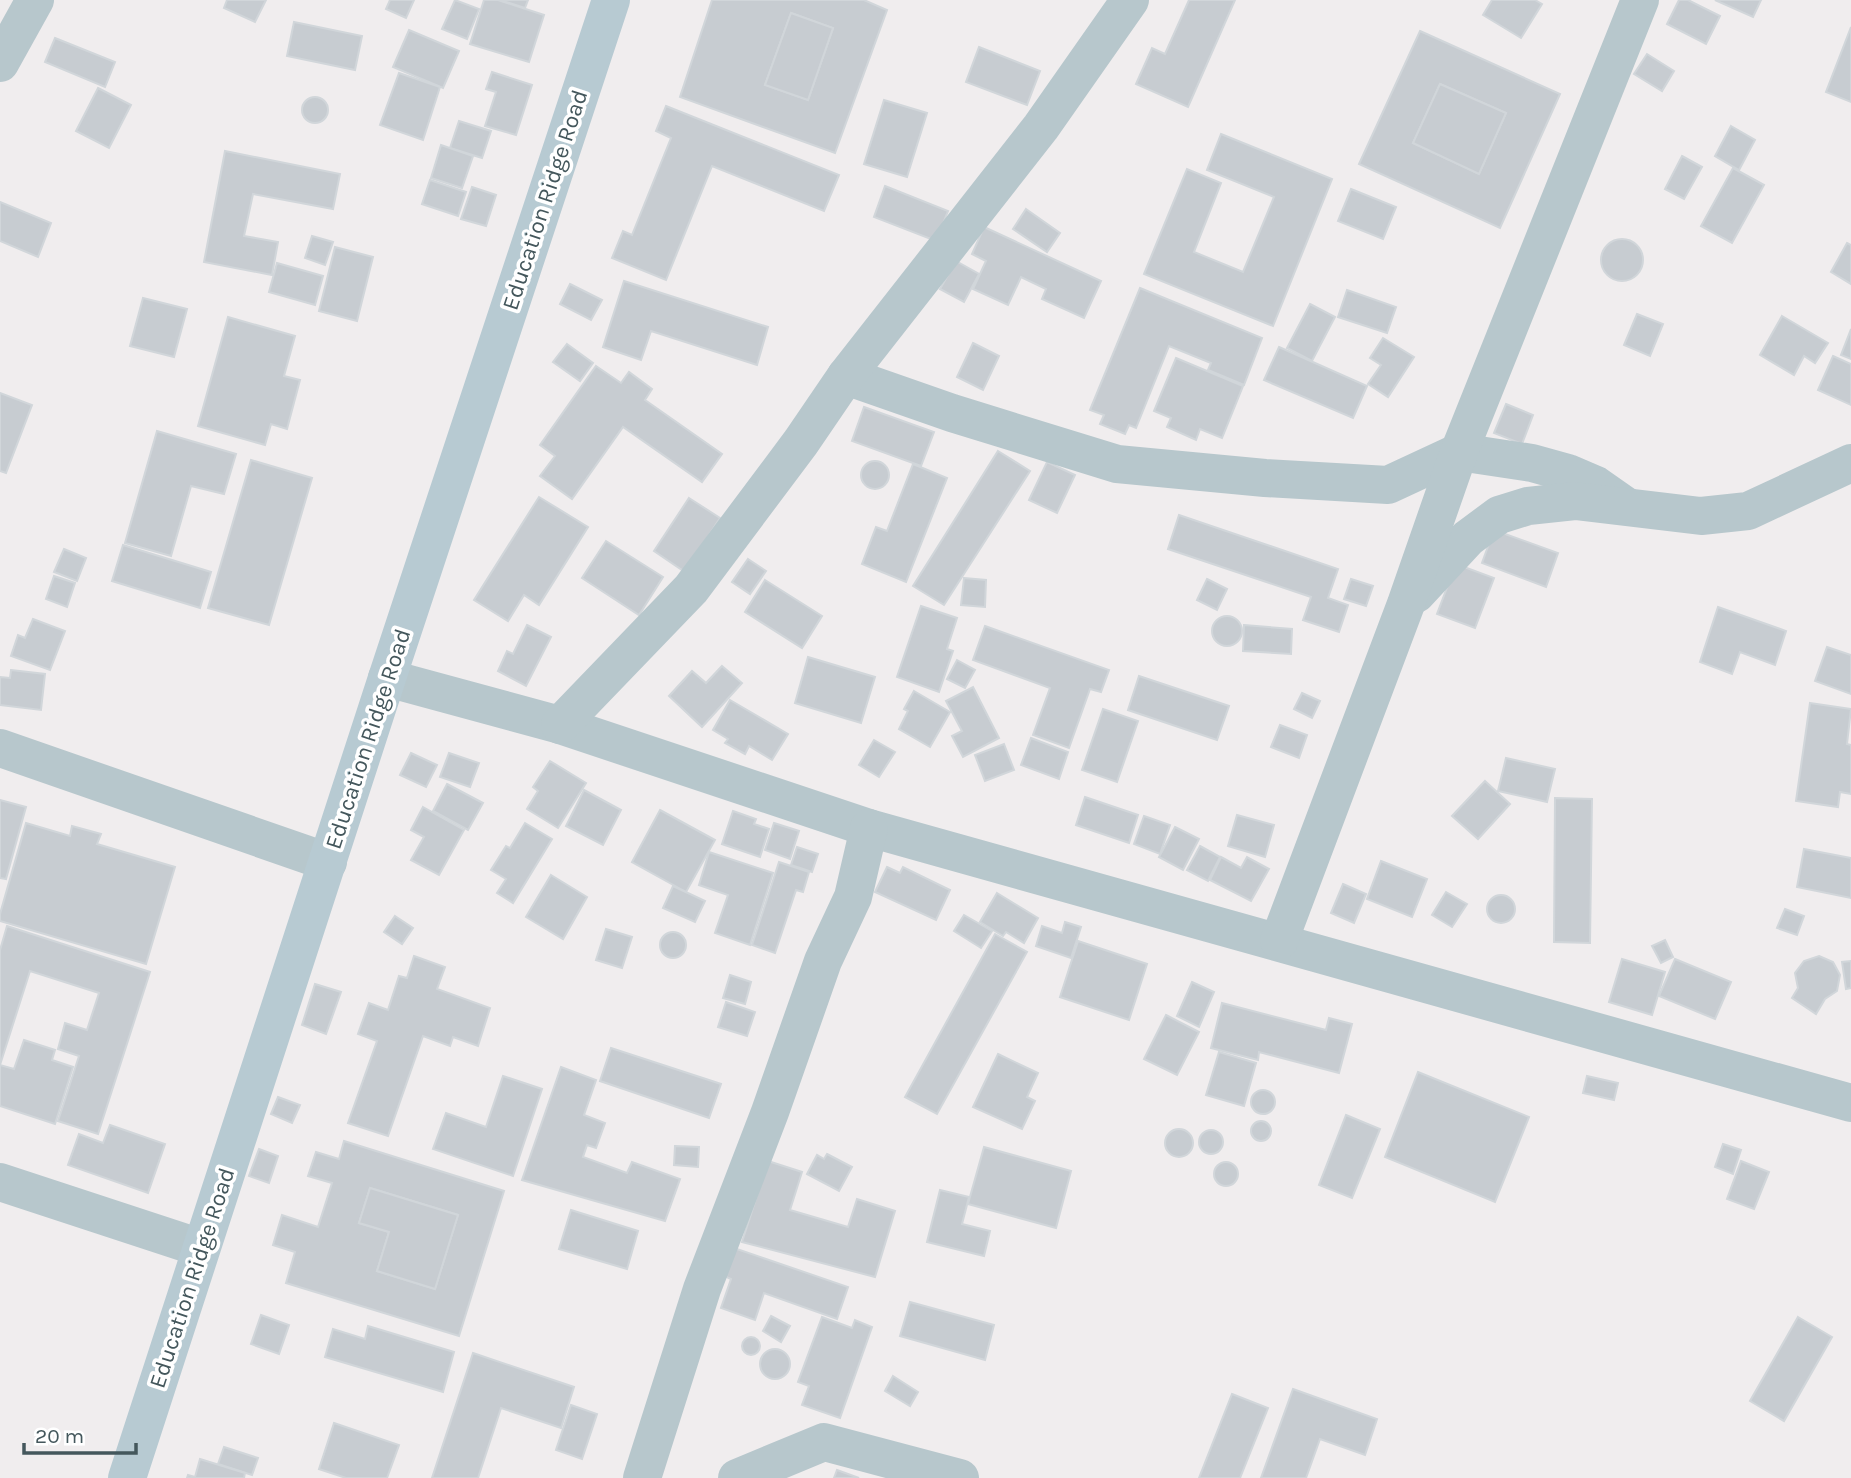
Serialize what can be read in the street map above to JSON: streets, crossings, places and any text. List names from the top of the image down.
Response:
{
  "streets": {
    "main road": ["Education Ridge Road"]
  },
  "scale_bar": "20 m"
}
